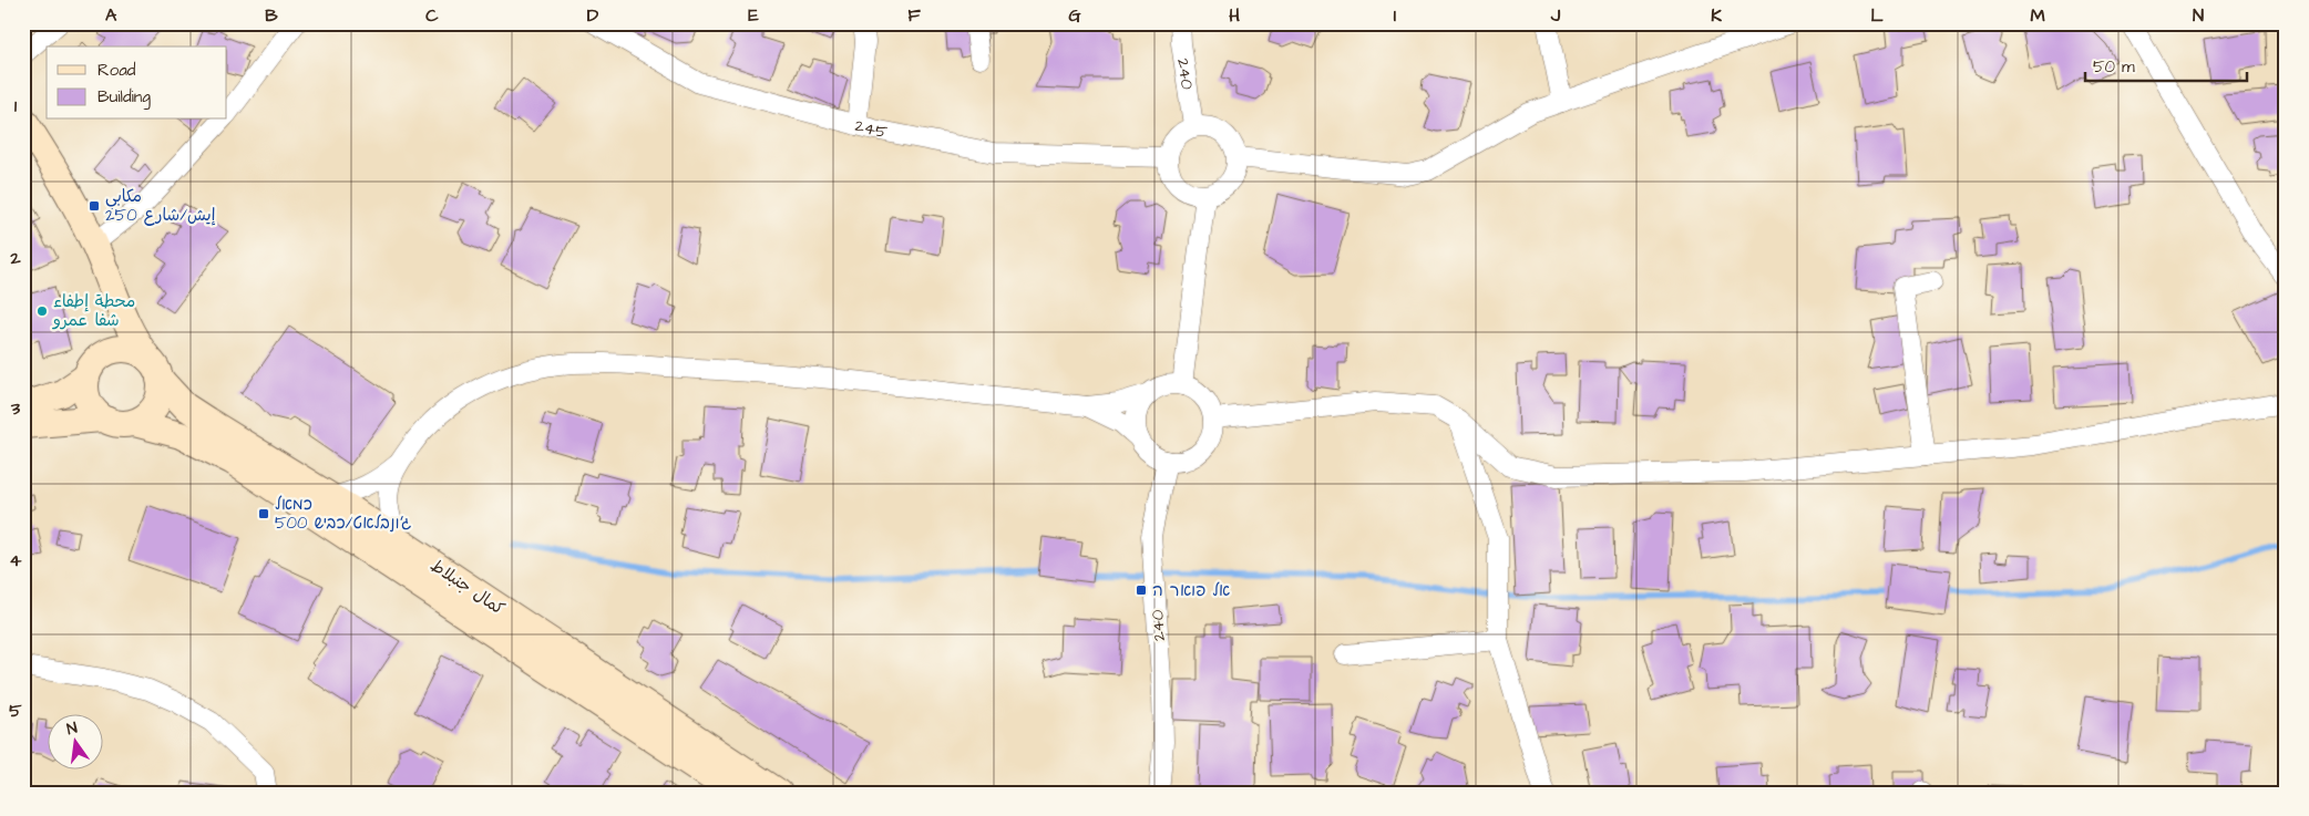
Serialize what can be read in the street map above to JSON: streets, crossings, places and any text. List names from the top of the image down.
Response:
{
  "streets": {
    "main road": ["كمال جنبلاط"],
    "street": ["240", "245"]
  },
  "crossings": [
    ["240", "245"]
  ],
  "places": {
    "transit": ["مكابي إيش/شارع 250", "כמאל ג׳ונבלאט/כביש 500", "אל פואר ה"],
    "other": ["محطة إطفاء شفا عمرو"]
  },
  "legend": ["Road", "Building"],
  "scale_bar": "50 m",
  "north": "top",
  "grid": {
    "columns": [
      "A",
      "B",
      "C",
      "D",
      "E",
      "F",
      "G",
      "H",
      "I",
      "J",
      "K",
      "L",
      "M",
      "N"
    ],
    "rows": [
      "1",
      "2",
      "3",
      "4",
      "5"
    ]
  }
}
